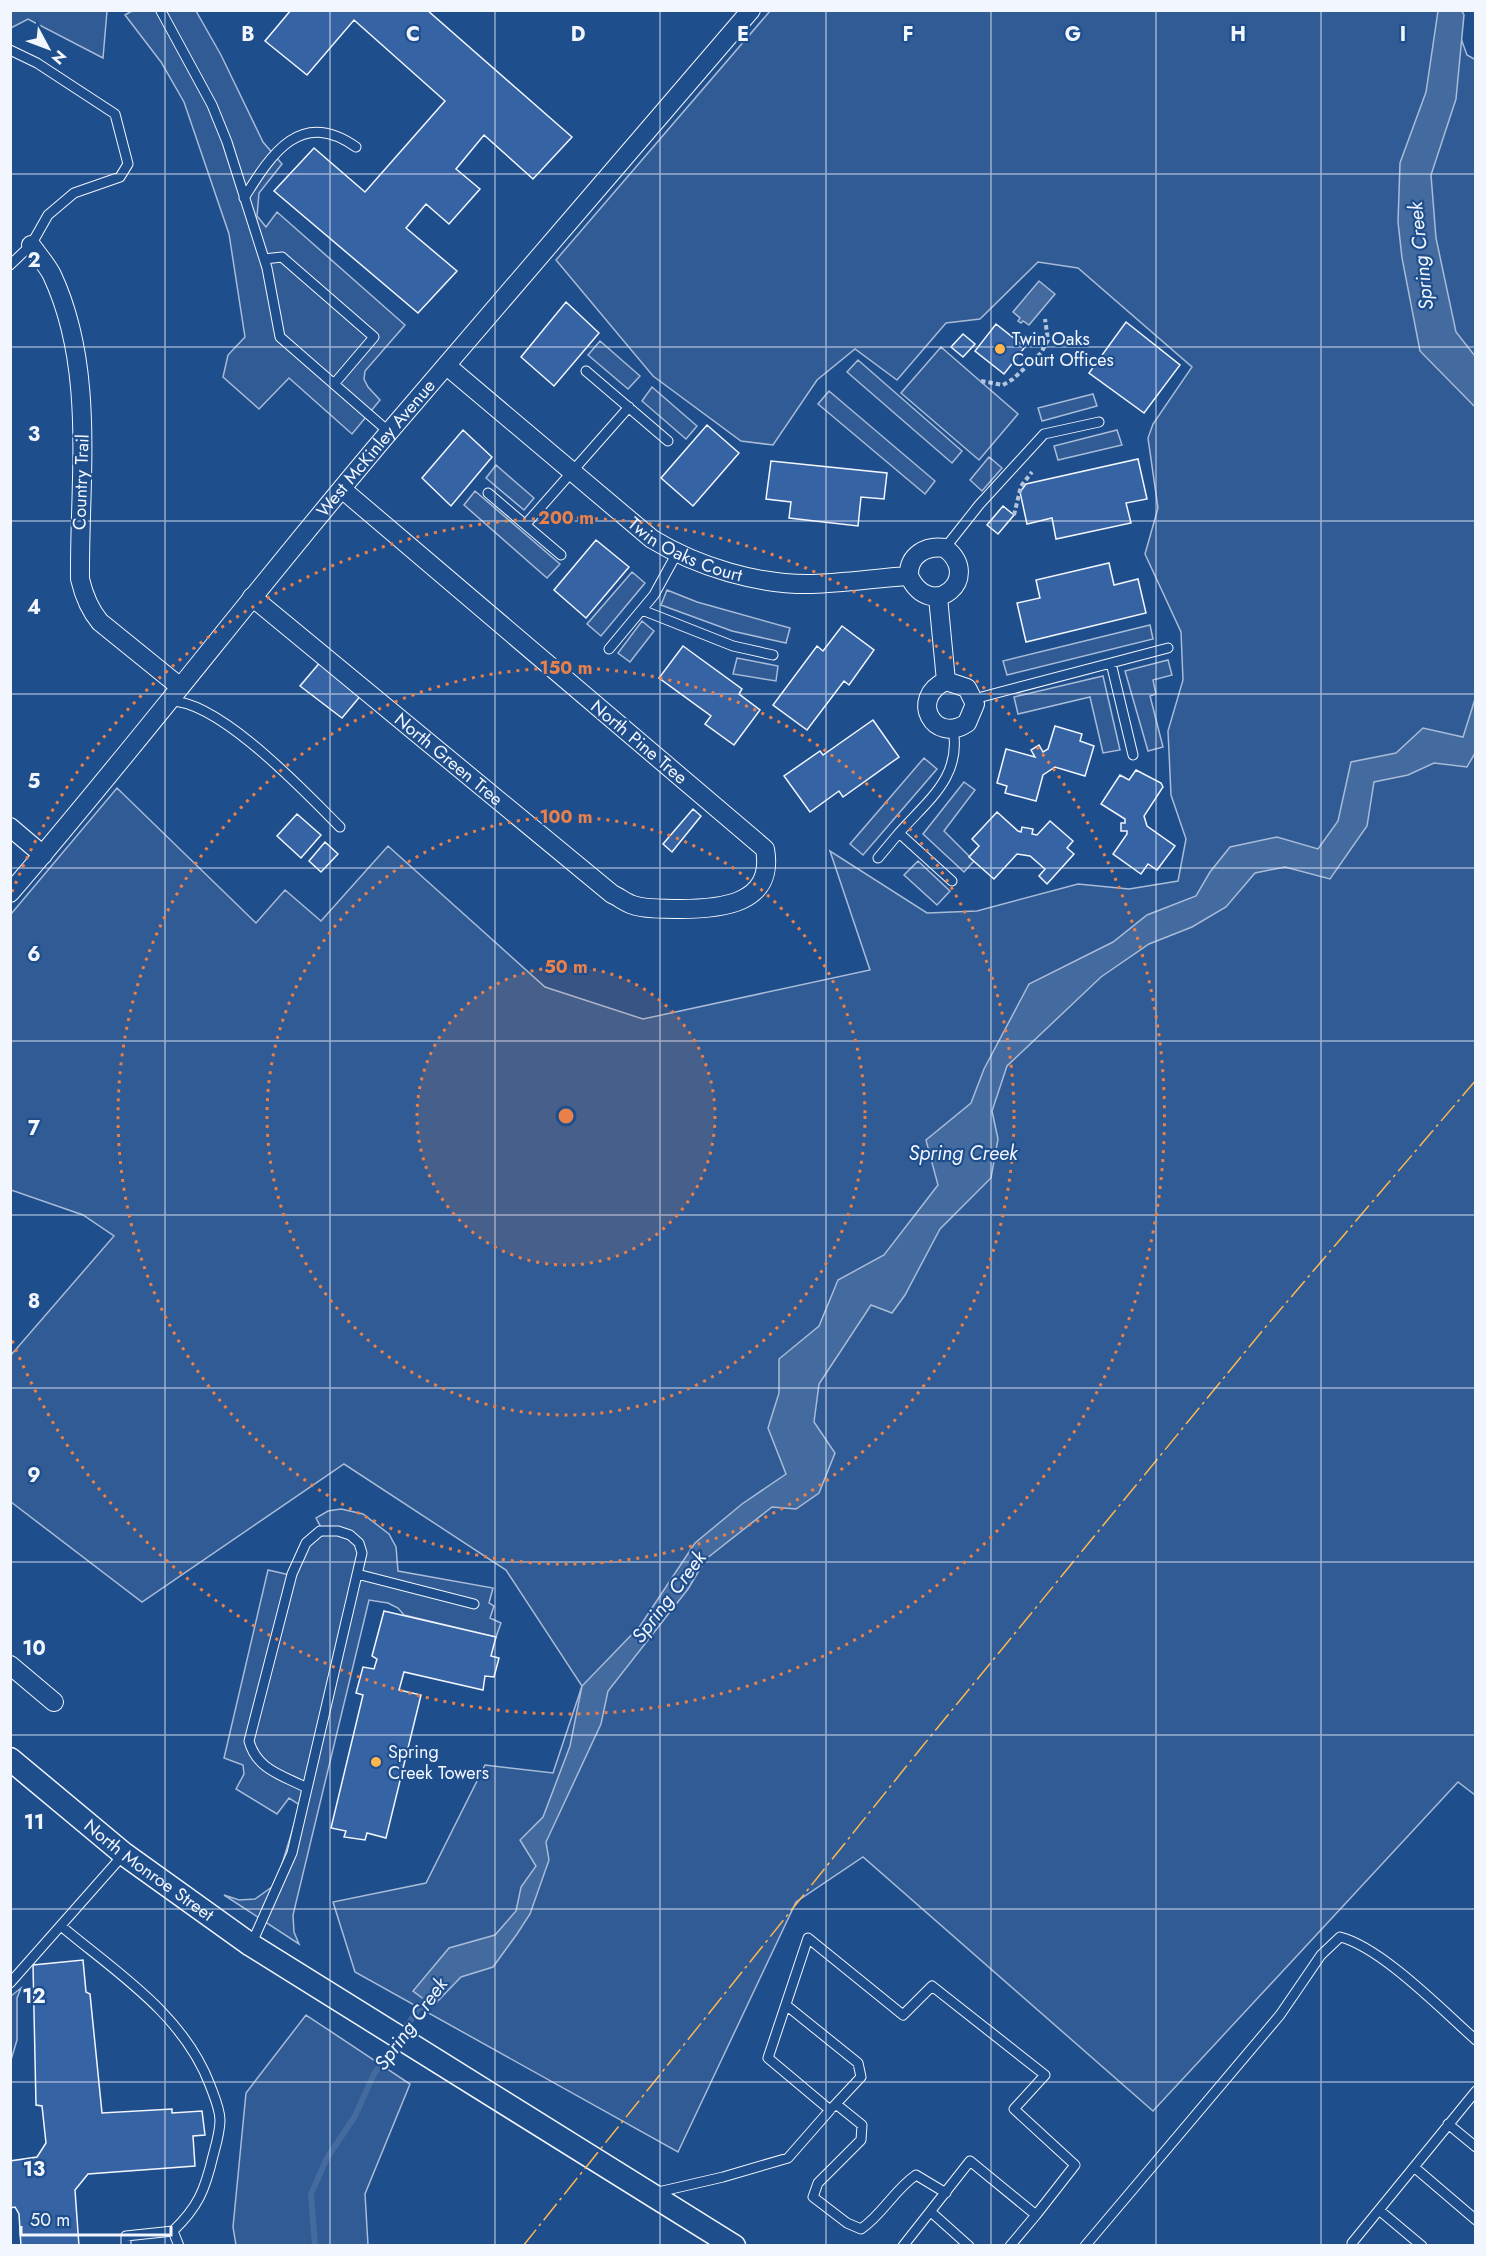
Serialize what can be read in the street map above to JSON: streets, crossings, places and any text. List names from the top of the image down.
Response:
{
  "streets": {
    "street": [
      "West McKinley Avenue",
      "Country Trail",
      "Twin Oaks Court",
      "North Pine Tree",
      "North Green Tree",
      "North Monroe Street"
    ]
  },
  "crossings": [
    ["West McKinley Avenue", "Country Trail"],
    ["West McKinley Avenue", "Twin Oaks Court"],
    ["West McKinley Avenue", "North Pine Tree"],
    ["West McKinley Avenue", "North Green Tree"],
    ["North Pine Tree", "North Green Tree"]
  ],
  "water": ["Spring Creek"],
  "places": ["Twin Oaks Court Offices", "Spring Creek Towers"],
  "scale_bar": "50 m",
  "north": "bottom right",
  "grid": {
    "columns": [
      "B",
      "C",
      "D",
      "E",
      "F",
      "G",
      "H",
      "I"
    ],
    "rows": [
      "2",
      "3",
      "4",
      "5",
      "6",
      "7",
      "8",
      "9",
      "10",
      "11",
      "12",
      "13"
    ]
  },
  "rings": [
    "200 m",
    "150 m",
    "100 m",
    "50 m"
  ]
}
